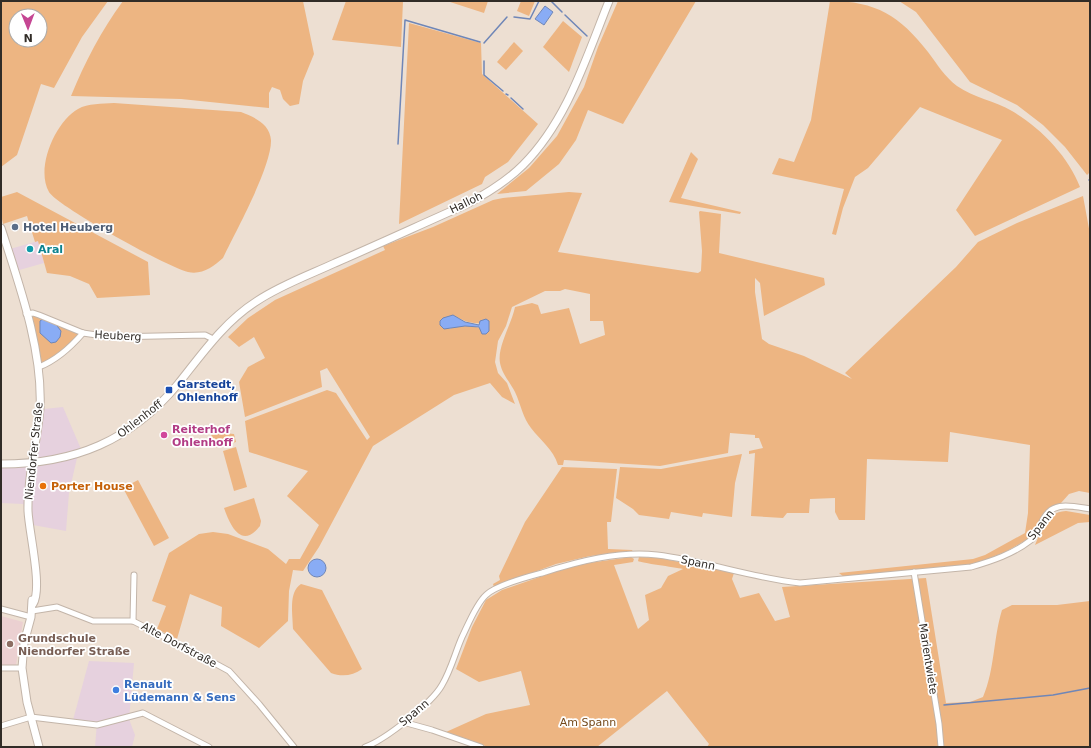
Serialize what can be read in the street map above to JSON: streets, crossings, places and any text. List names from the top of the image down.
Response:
{
  "streets": {
    "main road": ["Halloh", "Ohlenhoff", "Niendorfer Straße"],
    "street": [
      "Heuberg",
      "Spann",
      "Alte Dorfstraße",
      "Marientwiete"
    ]
  },
  "crossings": [
    ["Halloh", "Ohlenhoff"],
    ["Heuberg", "Ohlenhoff"],
    ["Heuberg", "Niendorfer Straße"],
    ["Ohlenhoff", "Niendorfer Straße"],
    ["Niendorfer Straße", "Alte Dorfstraße"],
    ["Spann", "Marientwiete"]
  ],
  "parks": ["Am Spann"],
  "places": {
    "other": [
      "Hotel Heuberg",
      "Aral",
      "Reiterhof Ohlenhoff",
      "Porter House",
      "Grundschule Niendorfer Straße",
      "Renault Lüdemann & Sens"
    ],
    "transit": ["Garstedt, Ohlenhoff"]
  },
  "north": "bottom"
}
